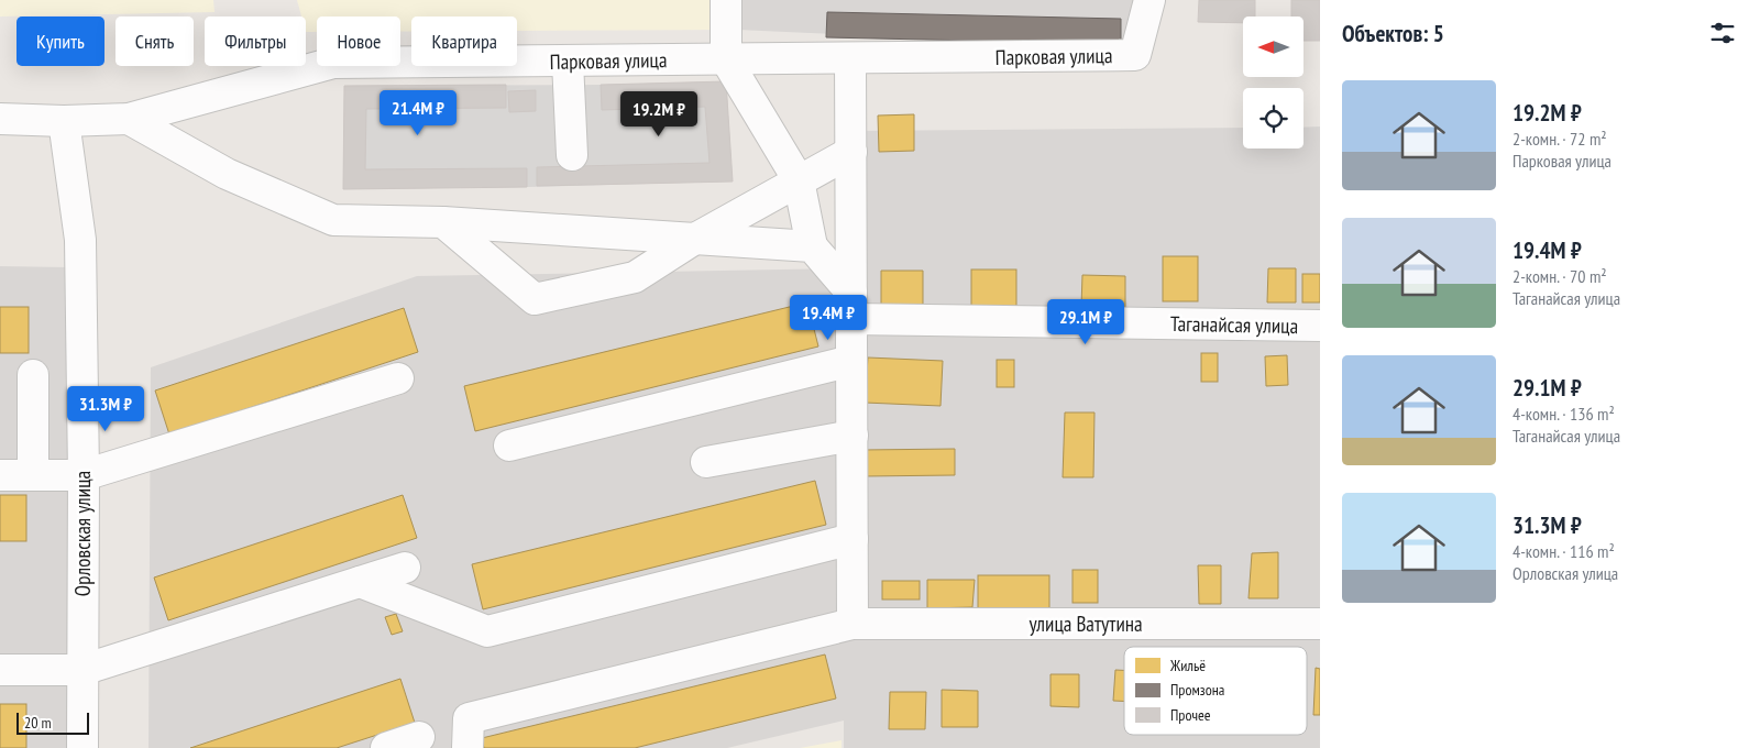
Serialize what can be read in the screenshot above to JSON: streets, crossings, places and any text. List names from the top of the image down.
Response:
{
  "streets": {
    "street": [
      "Парковая улица",
      "Таганайсая улица",
      "Орловская улица",
      "улица Ватутина"
    ]
  },
  "crossings": [
    ["Парковая улица", "Орловская улица"]
  ],
  "legend": ["Жильё", "Промзона", "Прочее"],
  "scale_bar": "20 m",
  "north": "left",
  "page": {
    "heading": "Объектов: 5",
    "chip": [
      "Купить",
      "Снять",
      "Фильтры",
      "Новое",
      "Квартира"
    ],
    "list": [
      {
        "name": "19.2M ₽",
        "note": "2-комн. · 72 m² · Парковая улица"
      },
      {
        "name": "19.4M ₽",
        "note": "2-комн. · 70 m² · Таганайсая улица"
      },
      {
        "name": "29.1M ₽",
        "note": "4-комн. · 136 m² · Таганайсая улица"
      },
      {
        "name": "31.3M ₽",
        "note": "4-комн. · 116 m² · Орловская улица"
      }
    ],
    "price": [
      "21.4M ₽",
      "19.2M ₽",
      "19.4M ₽",
      "29.1M ₽",
      "31.3M ₽"
    ],
    "scale": "20 m"
  }
}
